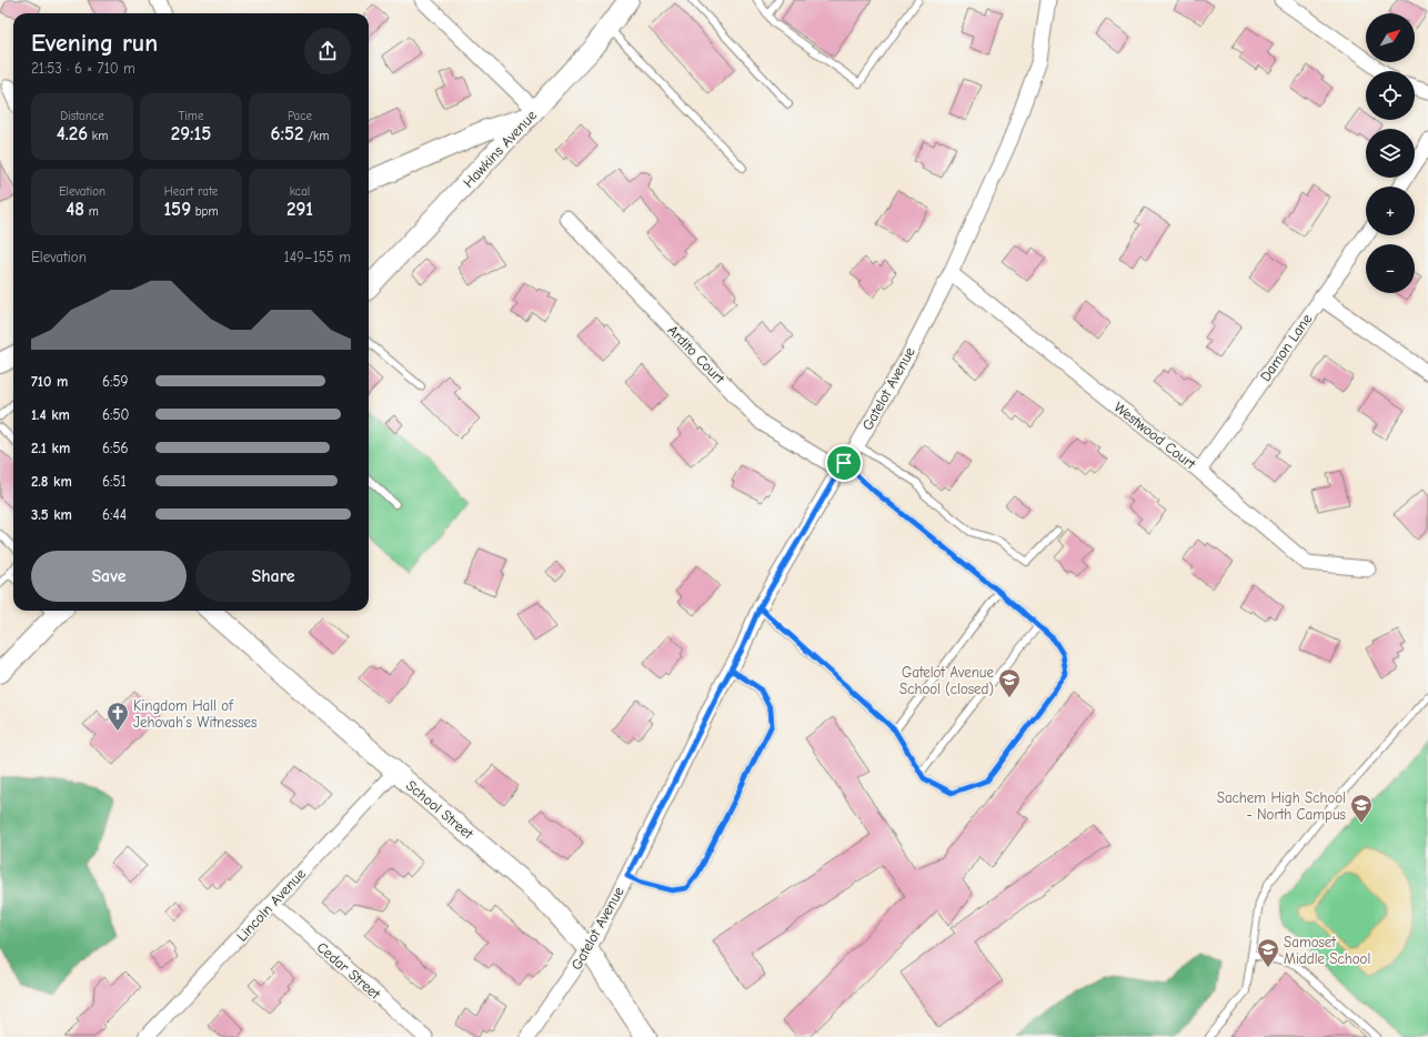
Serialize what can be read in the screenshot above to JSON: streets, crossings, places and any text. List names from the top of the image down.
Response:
{
  "streets": {
    "street": [
      "Hawkins Avenue",
      "Damon Lane",
      "Ardito Court",
      "Gatelot Avenue",
      "Westwood Court",
      "School Street",
      "Lincoln Avenue",
      "Cedar Street"
    ]
  },
  "crossings": [
    ["Damon Lane", "Westwood Court"],
    ["Ardito Court", "Gatelot Avenue"],
    ["Gatelot Avenue", "Westwood Court"],
    ["Gatelot Avenue", "School Street"],
    ["School Street", "Lincoln Avenue"],
    ["Lincoln Avenue", "Cedar Street"]
  ],
  "places": {
    "school or university": ["Gatelot Avenue School (closed)", "Sachem High School - North Campus", "Samoset Middle School"],
    "church": ["Kingdom Hall of Jehovah’s Witnesses"]
  },
  "north": "top right",
  "page": {
    "map_buttons": ["+", "−"],
    "heading": ["Evening run", "21:53 · 6 × 710 m"],
    "stats": [
      ["Distance", "4.26 km"],
      ["Time", "29:15"],
      ["Pace", "6:52 /km"],
      ["Elevation", "48 m"],
      ["Heart rate", "159 bpm"],
      ["kcal", "291"]
    ],
    "chart": ["Elevation", "149–155 m"],
    "list": [
      {
        "name": "710 m",
        "note": "6:59"
      },
      {
        "name": "1.4 km",
        "note": "6:50"
      },
      {
        "name": "2.1 km",
        "note": "6:56"
      },
      {
        "name": "2.8 km",
        "note": "6:51"
      },
      {
        "name": "3.5 km",
        "note": "6:44"
      }
    ],
    "buttons": ["Save", "Share"]
  }
}
